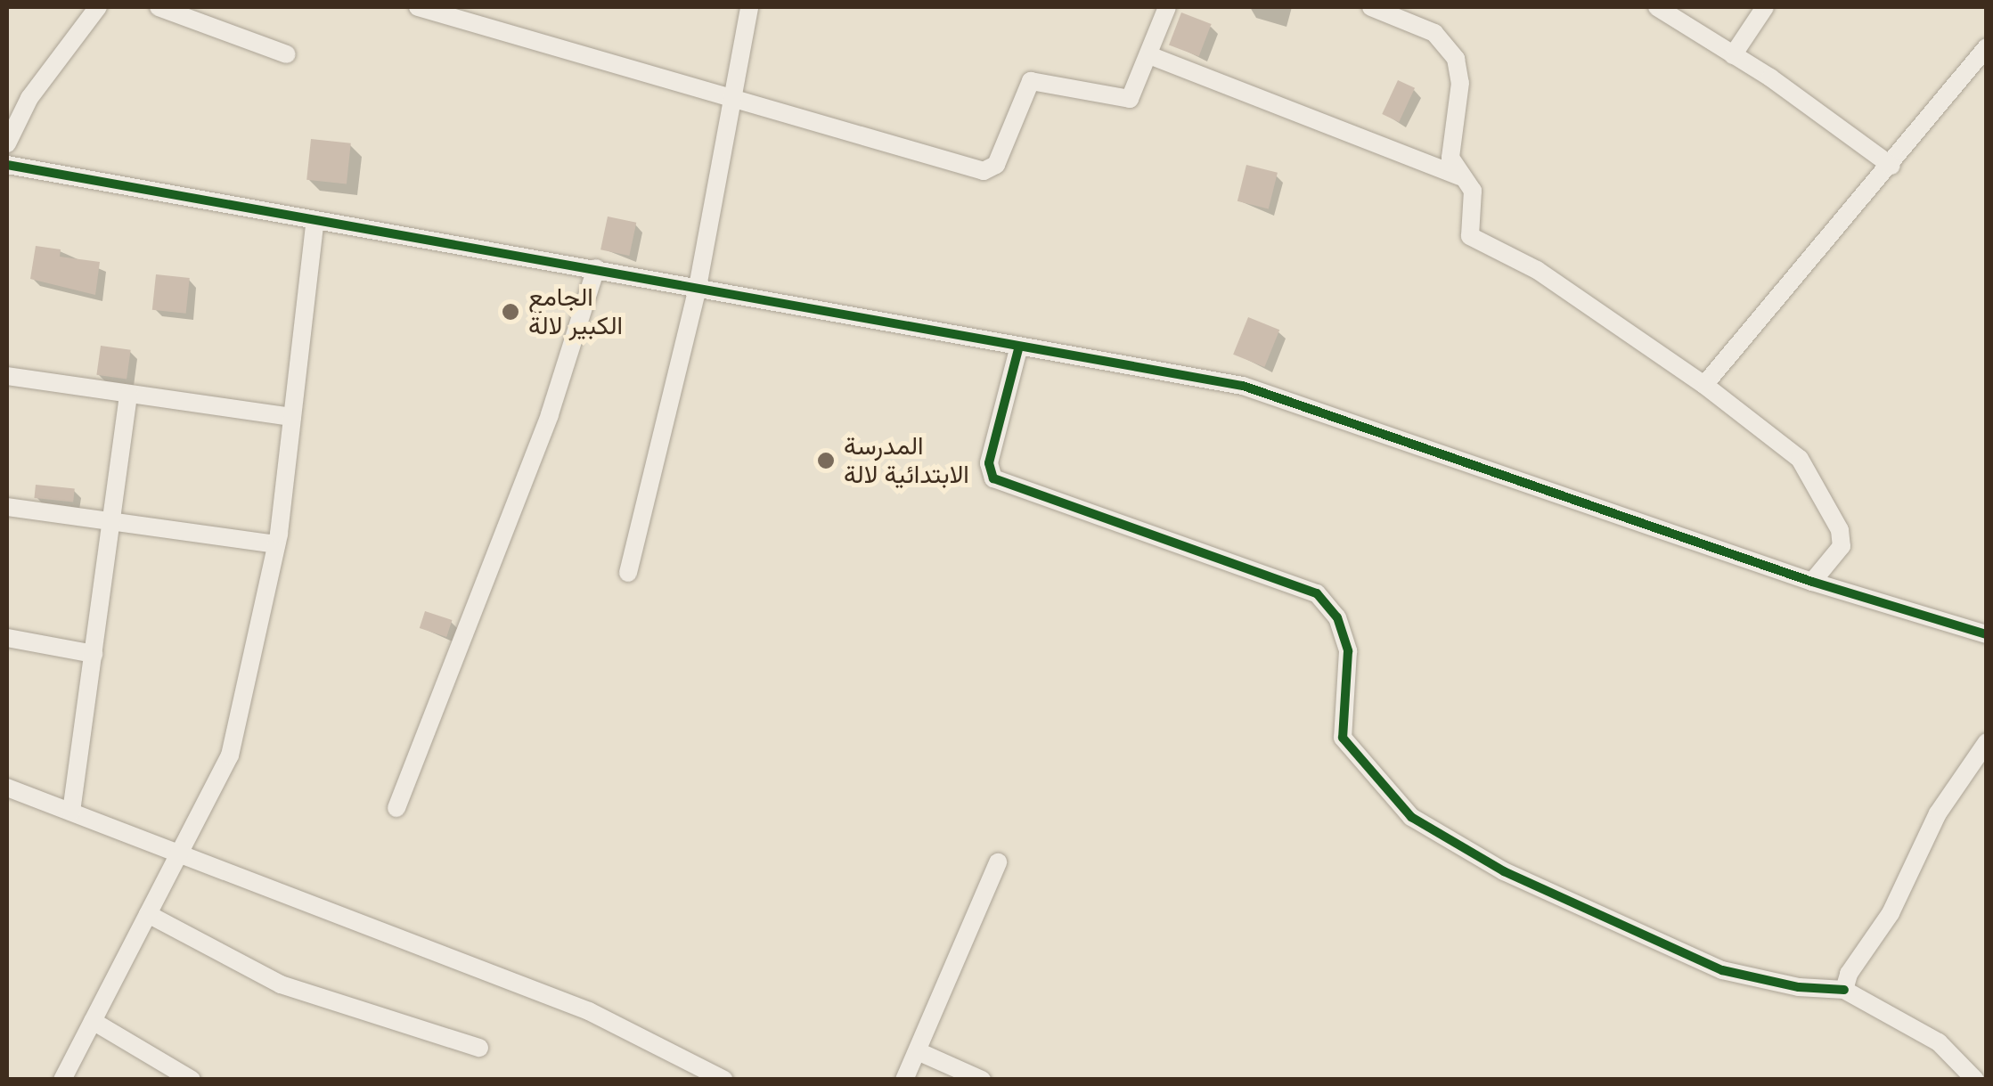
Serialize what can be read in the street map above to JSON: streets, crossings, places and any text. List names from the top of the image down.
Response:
{
  "places": ["الجامع الكبير لالة", "المدرسة الابتدائية لالة"]
}
